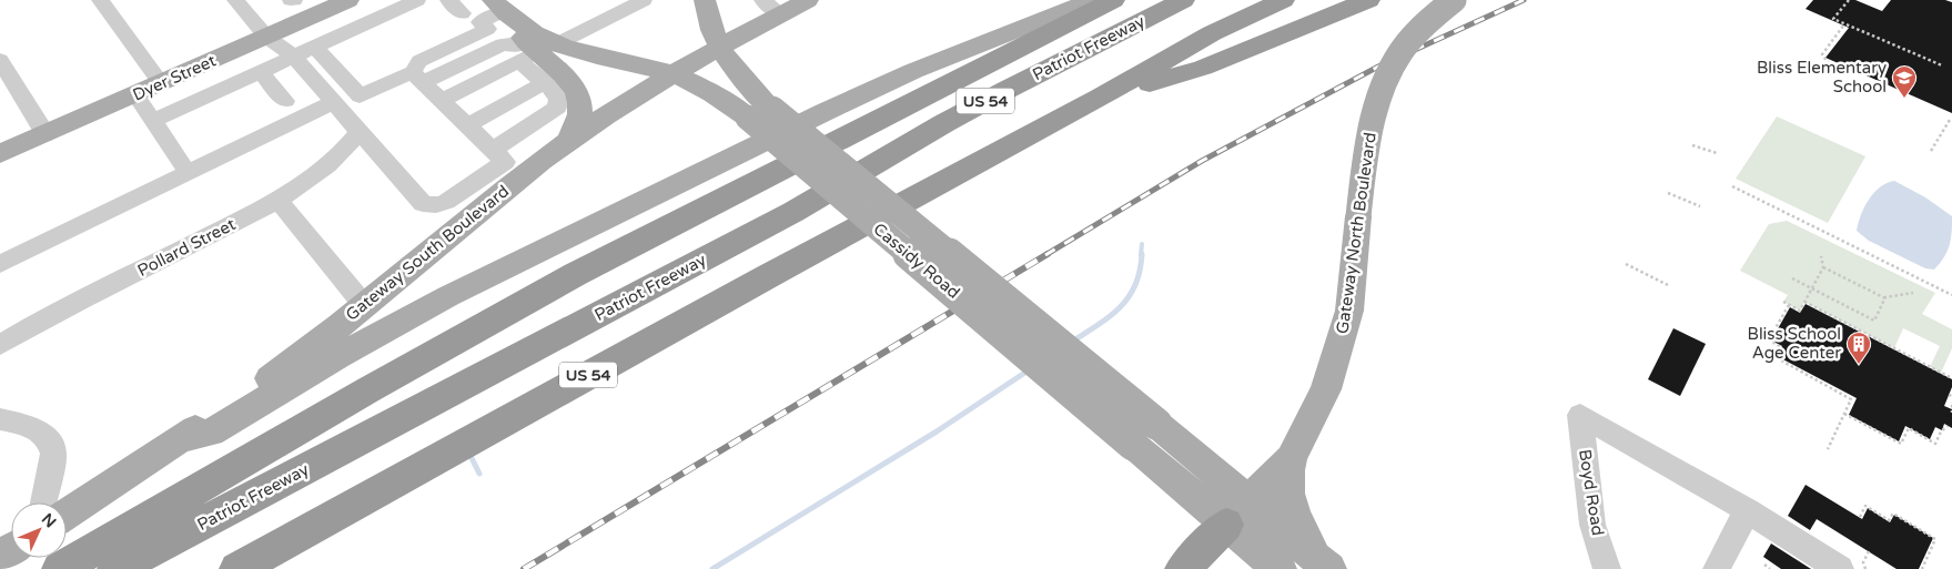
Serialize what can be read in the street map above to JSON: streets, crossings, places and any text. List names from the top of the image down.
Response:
{
  "streets": {
    "highway": ["Patriot Freeway", "US 54"],
    "main road": [
      "Dyer Street",
      "Gateway North Boulevard",
      "Gateway South Boulevard",
      "Cassidy Road"
    ],
    "street": ["Pollard Street", "Boyd Road"]
  },
  "crossings": [
    ["Gateway North Boulevard", "Cassidy Road"],
    ["Gateway South Boulevard", "Cassidy Road"]
  ],
  "places": {
    "school or university": ["Bliss Elementary School"],
    "building": ["Bliss School Age Center"]
  },
  "north": "top right"
}
